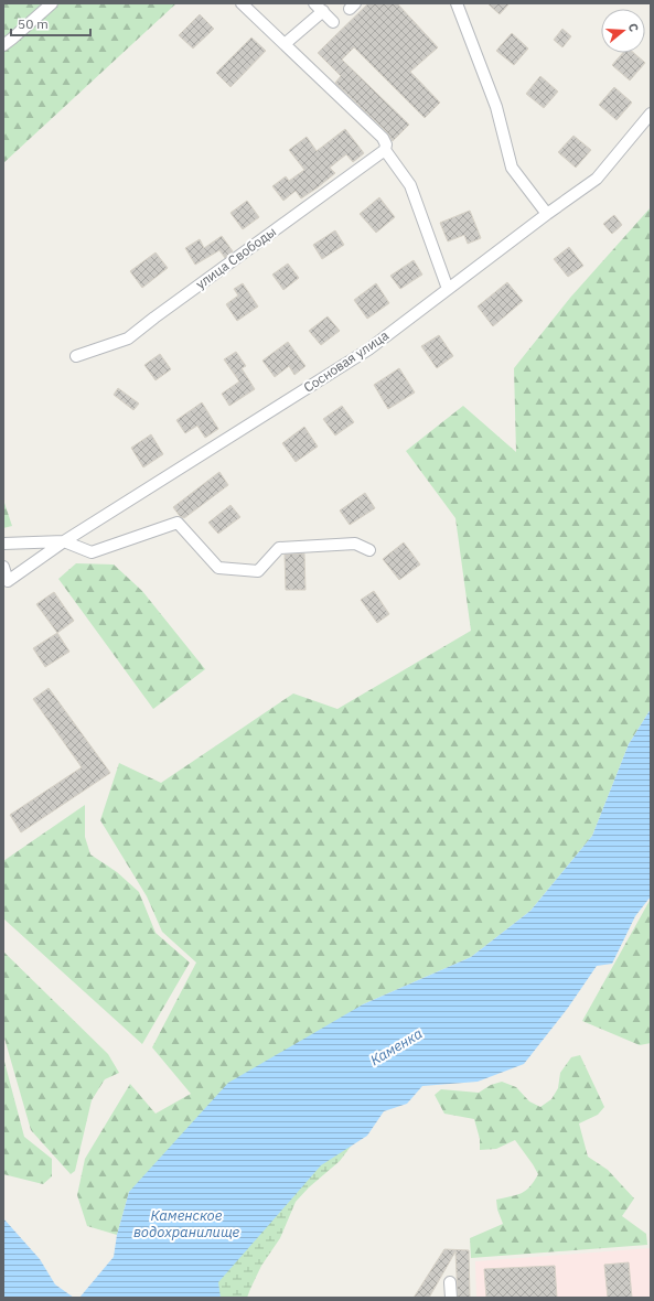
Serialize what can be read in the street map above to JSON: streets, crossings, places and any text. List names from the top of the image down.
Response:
{
  "streets": {
    "street": ["улица Свободы", "Сосновая улица"]
  },
  "water": ["Каменка", "Каменское водохранилище"],
  "scale_bar": "50 m",
  "north": "right"
}
